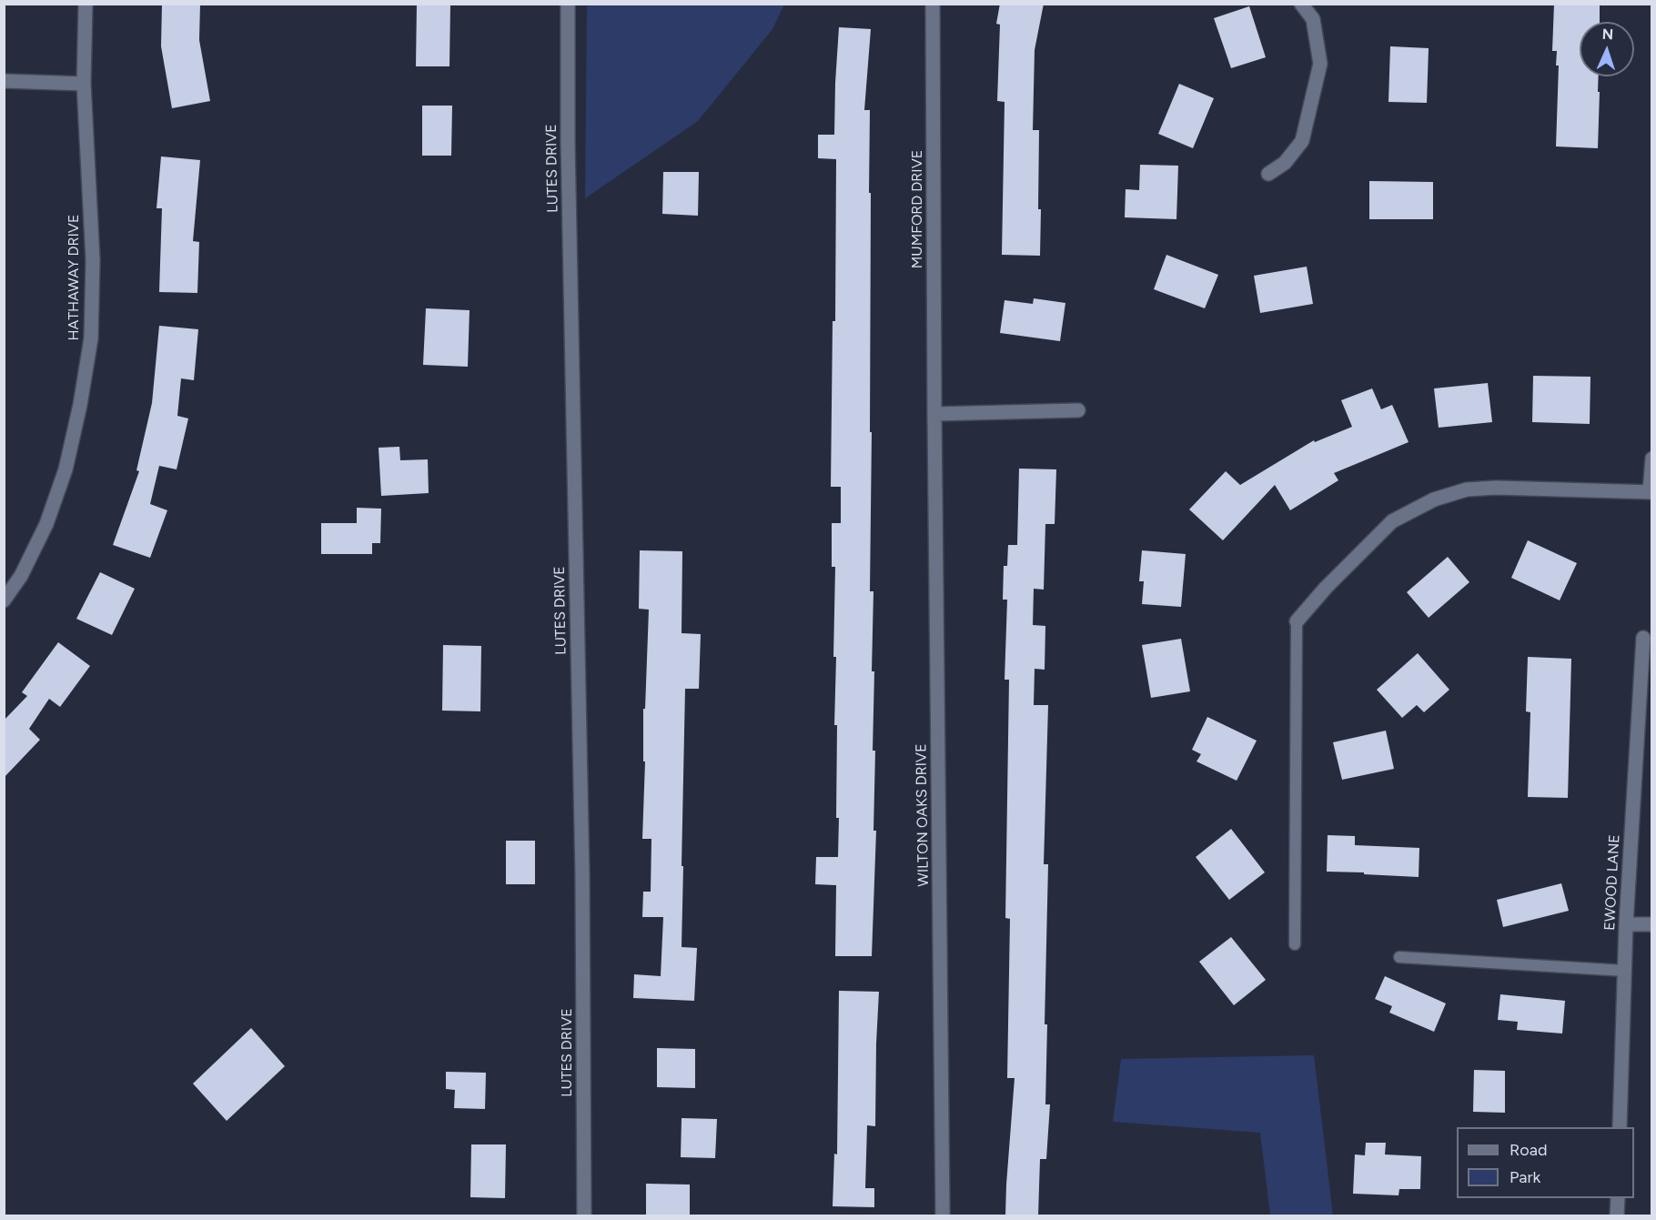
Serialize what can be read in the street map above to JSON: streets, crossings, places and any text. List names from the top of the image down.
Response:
{
  "streets": {
    "street": [
      "LUTES DRIVE",
      "MUMFORD DRIVE",
      "HATHAWAY DRIVE",
      "WILTON OAKS DRIVE",
      "EWOOD LANE"
    ]
  },
  "crossings": [
    ["MUMFORD DRIVE", "WILTON OAKS DRIVE"]
  ],
  "legend": ["Road", "Park"],
  "north": "top"
}
